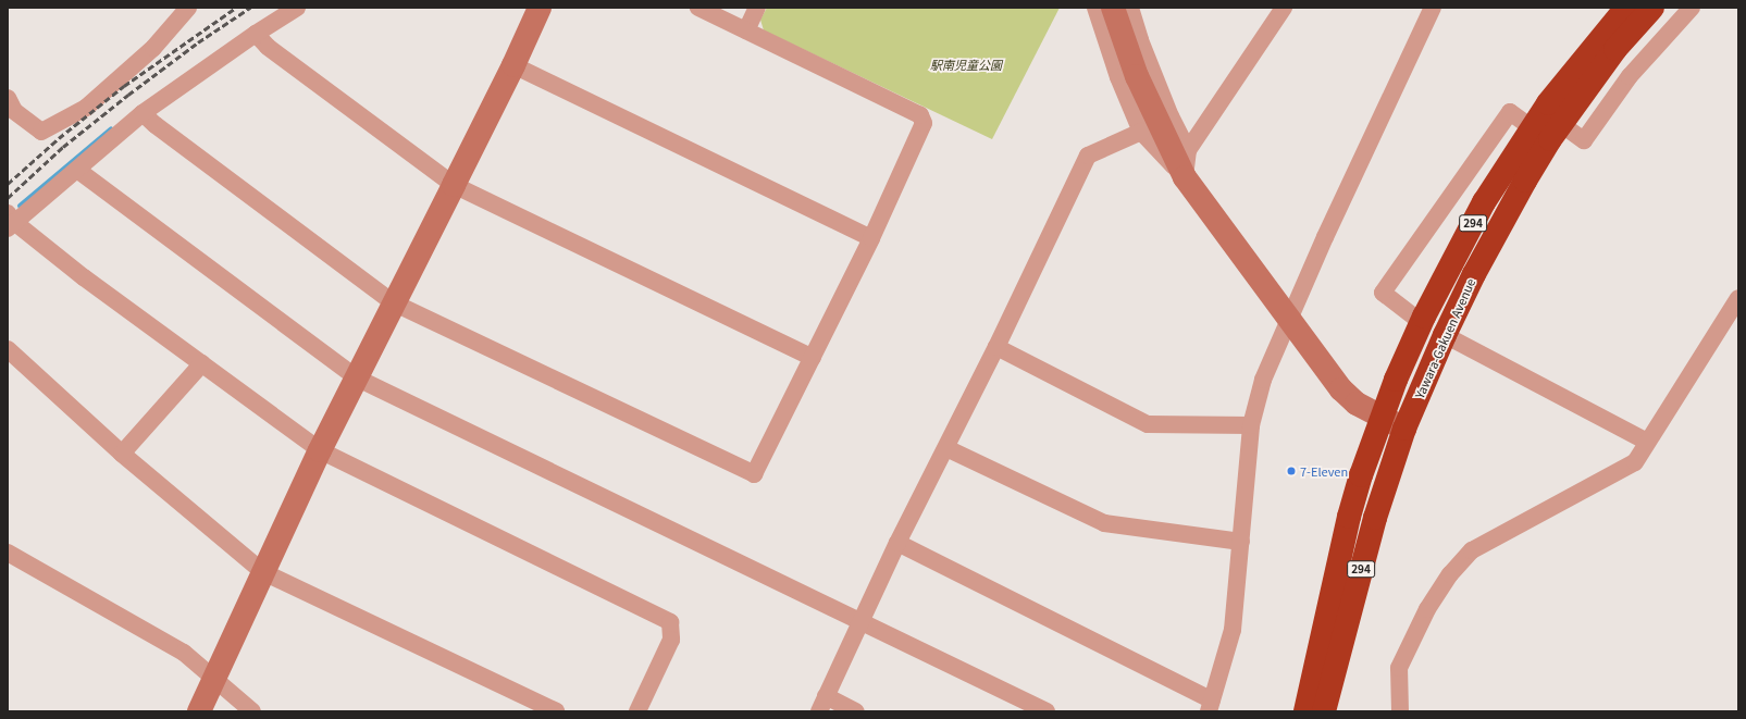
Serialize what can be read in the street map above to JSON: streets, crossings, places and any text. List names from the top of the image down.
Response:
{
  "streets": {
    "highway": ["294", "Yawara-Gakuen Avenue"]
  },
  "parks": ["駅南児童公園"],
  "places": ["7-Eleven"]
}
